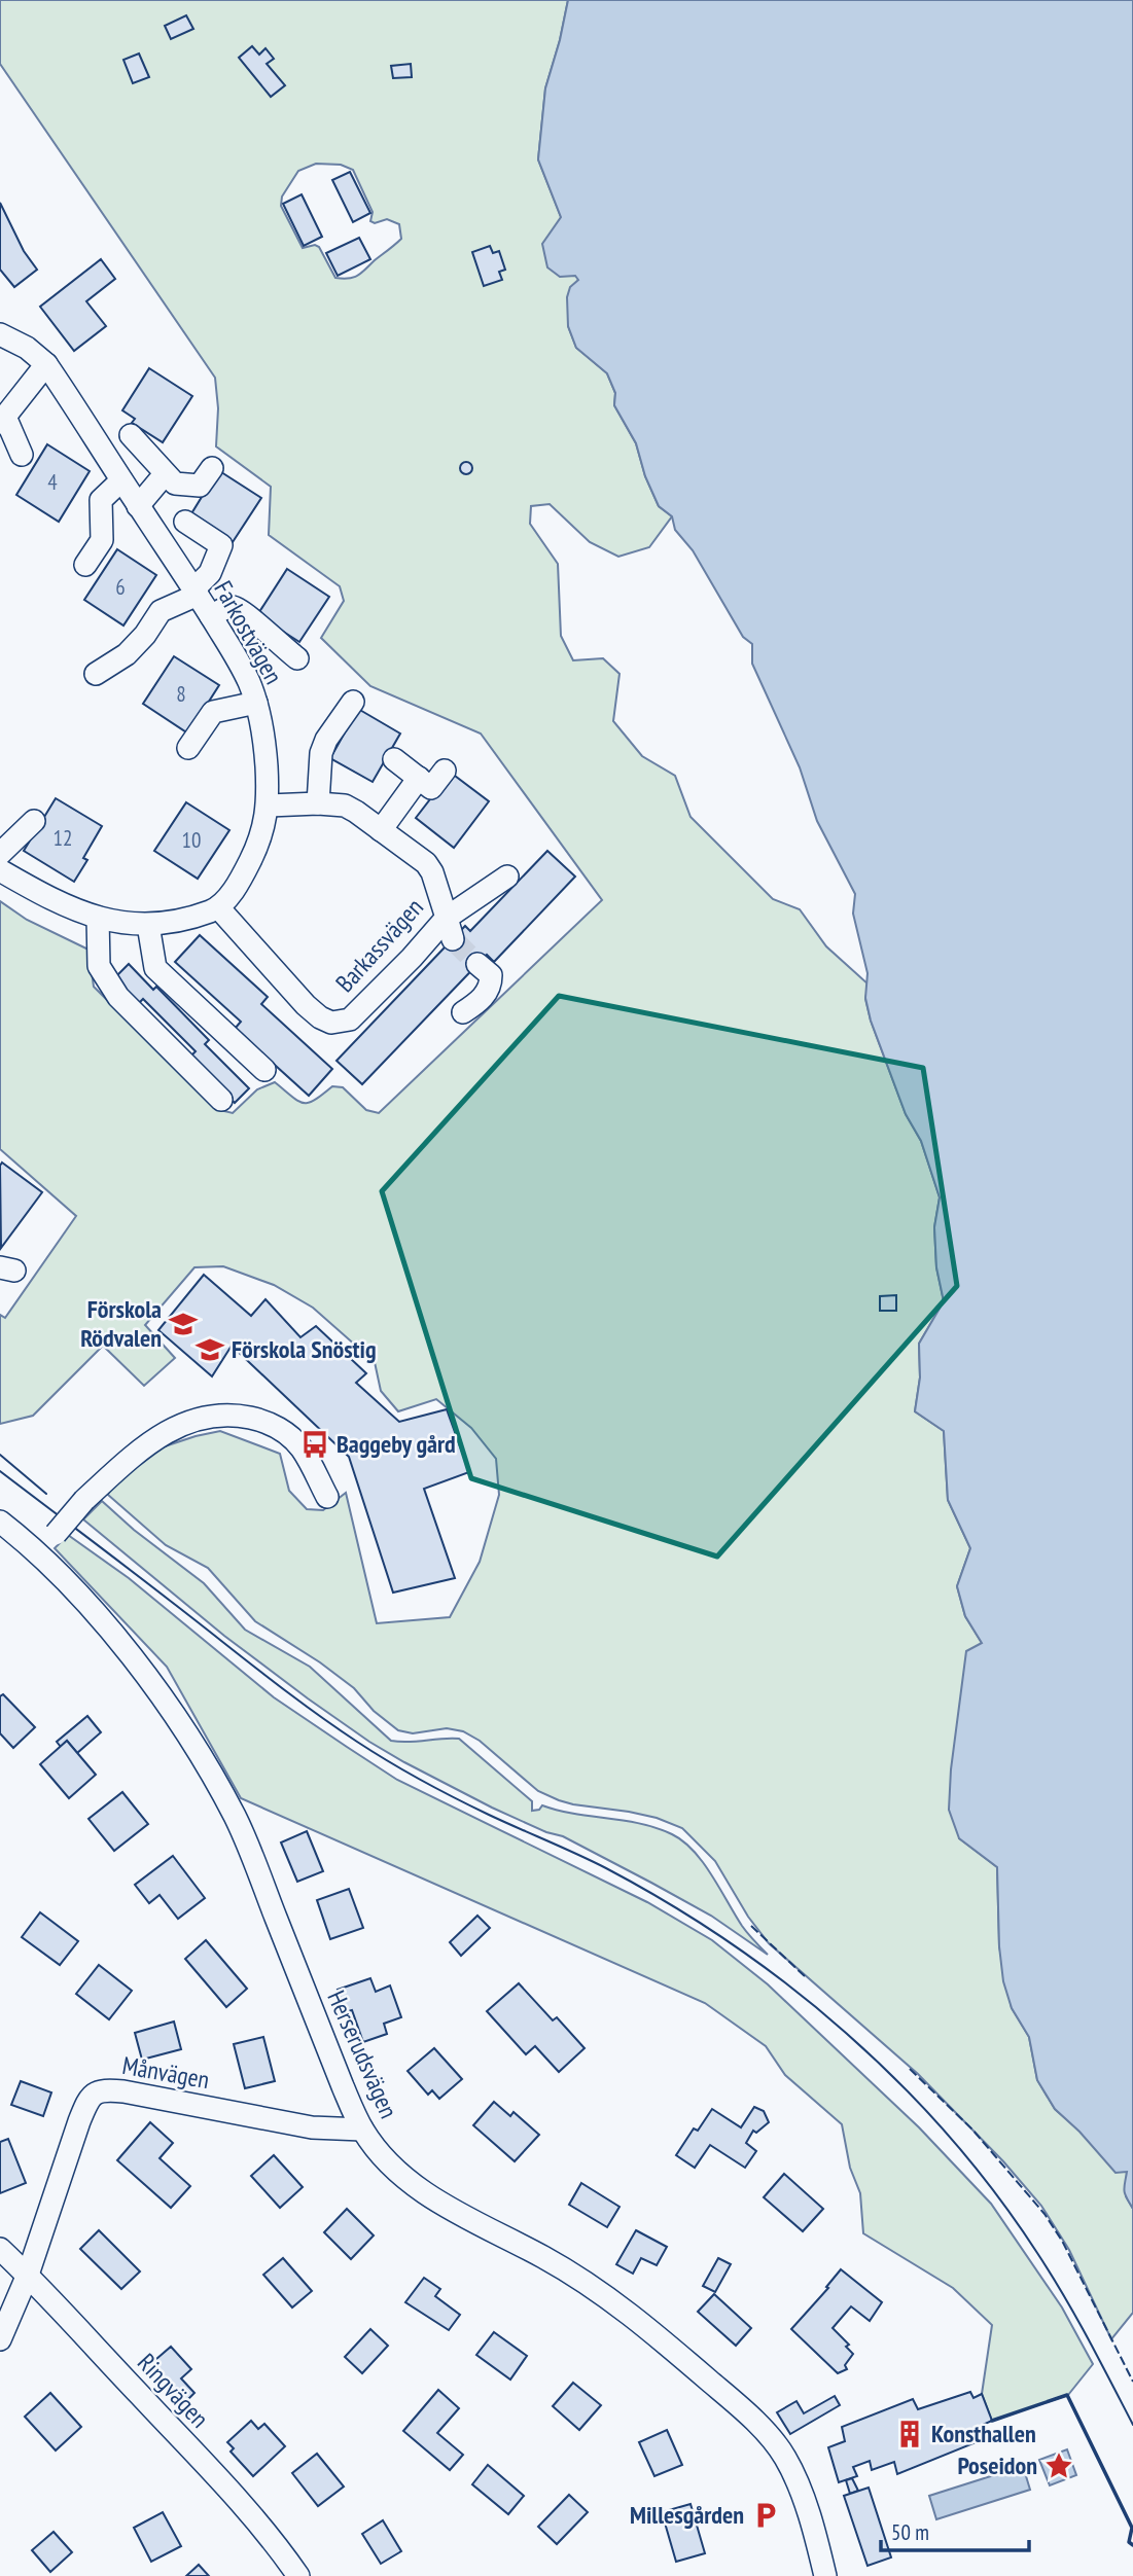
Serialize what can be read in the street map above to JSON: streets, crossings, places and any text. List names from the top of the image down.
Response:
{
  "streets": {
    "street": [
      "Farkostvägen",
      "Barkassvägen",
      "Herserudsvägen",
      "Månvägen",
      "Ringvägen"
    ]
  },
  "crossings": [
    ["Farkostvägen", "Barkassvägen"],
    ["Herserudsvägen", "Månvägen"],
    ["Månvägen", "Ringvägen"]
  ],
  "places": {
    "school or university": ["Förskola Rödvalen", "Förskola Snöstig"],
    "bus stop": ["Baggeby gård"],
    "building": ["Konsthallen"],
    "place": ["Poseidon"],
    "parking": ["Millesgården"]
  },
  "house_numbers": [
    "4",
    "6",
    "8",
    "12",
    "10"
  ],
  "scale_bar": "50 m"
}
